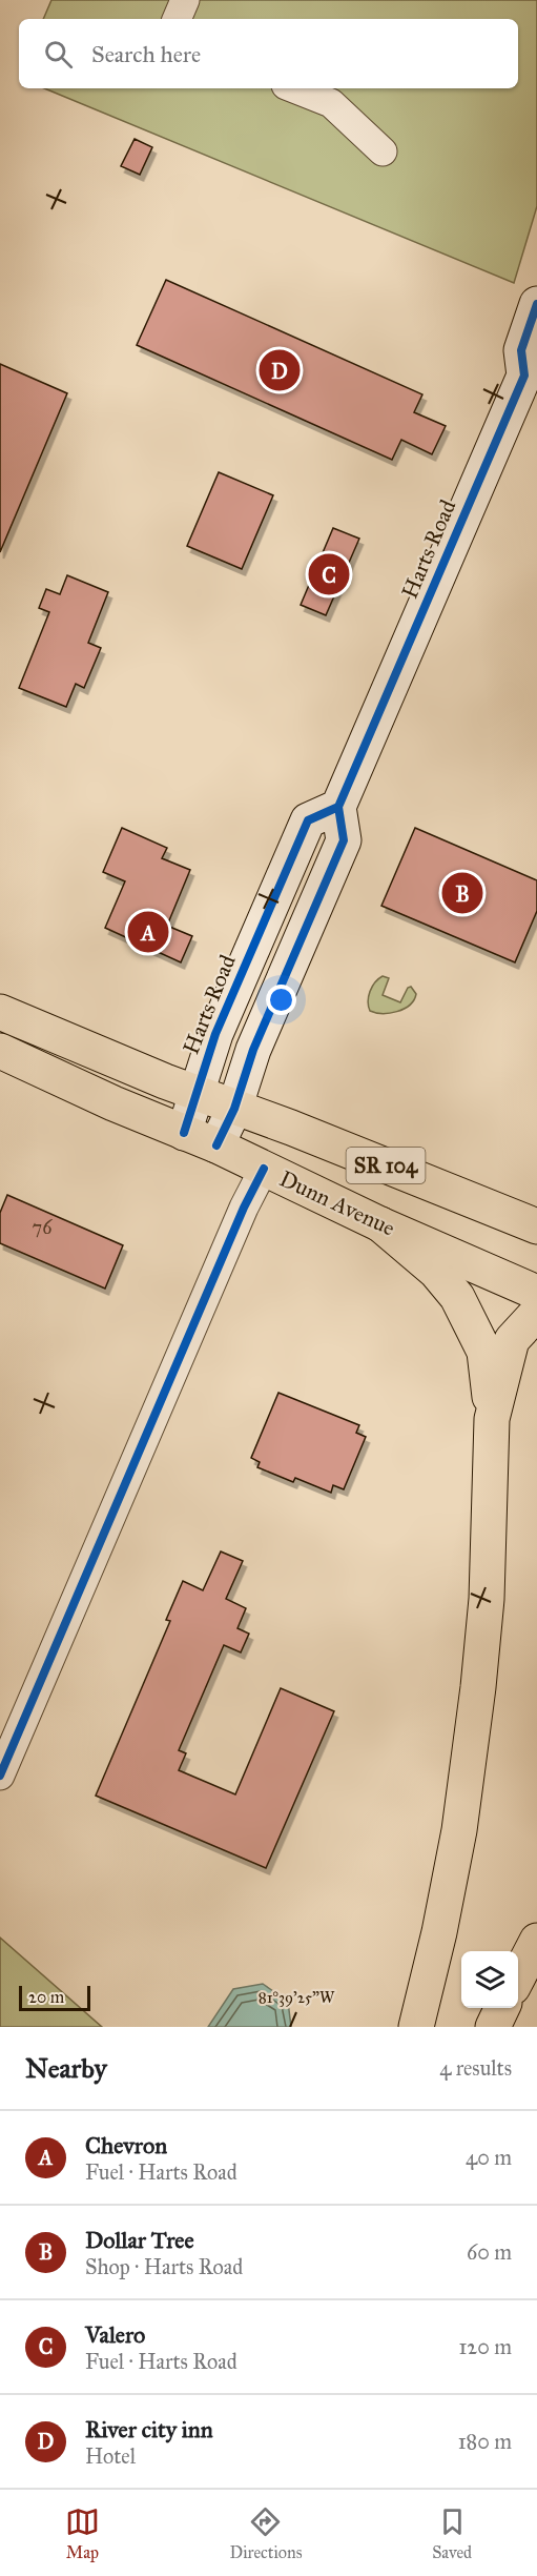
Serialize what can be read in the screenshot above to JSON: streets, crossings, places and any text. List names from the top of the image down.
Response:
{
  "streets": {
    "main road": ["SR 104", "Dunn Avenue"],
    "street": ["Harts Road"]
  },
  "crossings": [
    ["Harts Road", "SR 104"],
    ["Harts Road", "Dunn Avenue"]
  ],
  "house_numbers": ["76"],
  "scale_bar": "20 m",
  "page": {
    "search": "Search here",
    "pins": [
      "D",
      "C",
      "B",
      "A"
    ],
    "scale": "20 m",
    "heading": ["Nearby", "4 results"],
    "list": [
      {
        "mark": "A",
        "name": "Chevron",
        "note": "Fuel · Harts Road",
        "value": "40 m"
      },
      {
        "mark": "B",
        "name": "Dollar Tree",
        "note": "Shop · Harts Road",
        "value": "60 m"
      },
      {
        "mark": "C",
        "name": "Valero",
        "note": "Fuel · Harts Road",
        "value": "120 m"
      },
      {
        "mark": "D",
        "name": "River city inn",
        "note": "Hotel",
        "value": "180 m"
      }
    ],
    "nav": ["Map", "Directions", "Saved"]
  },
  "coordinates": ["81°39'25\"W"]
}
